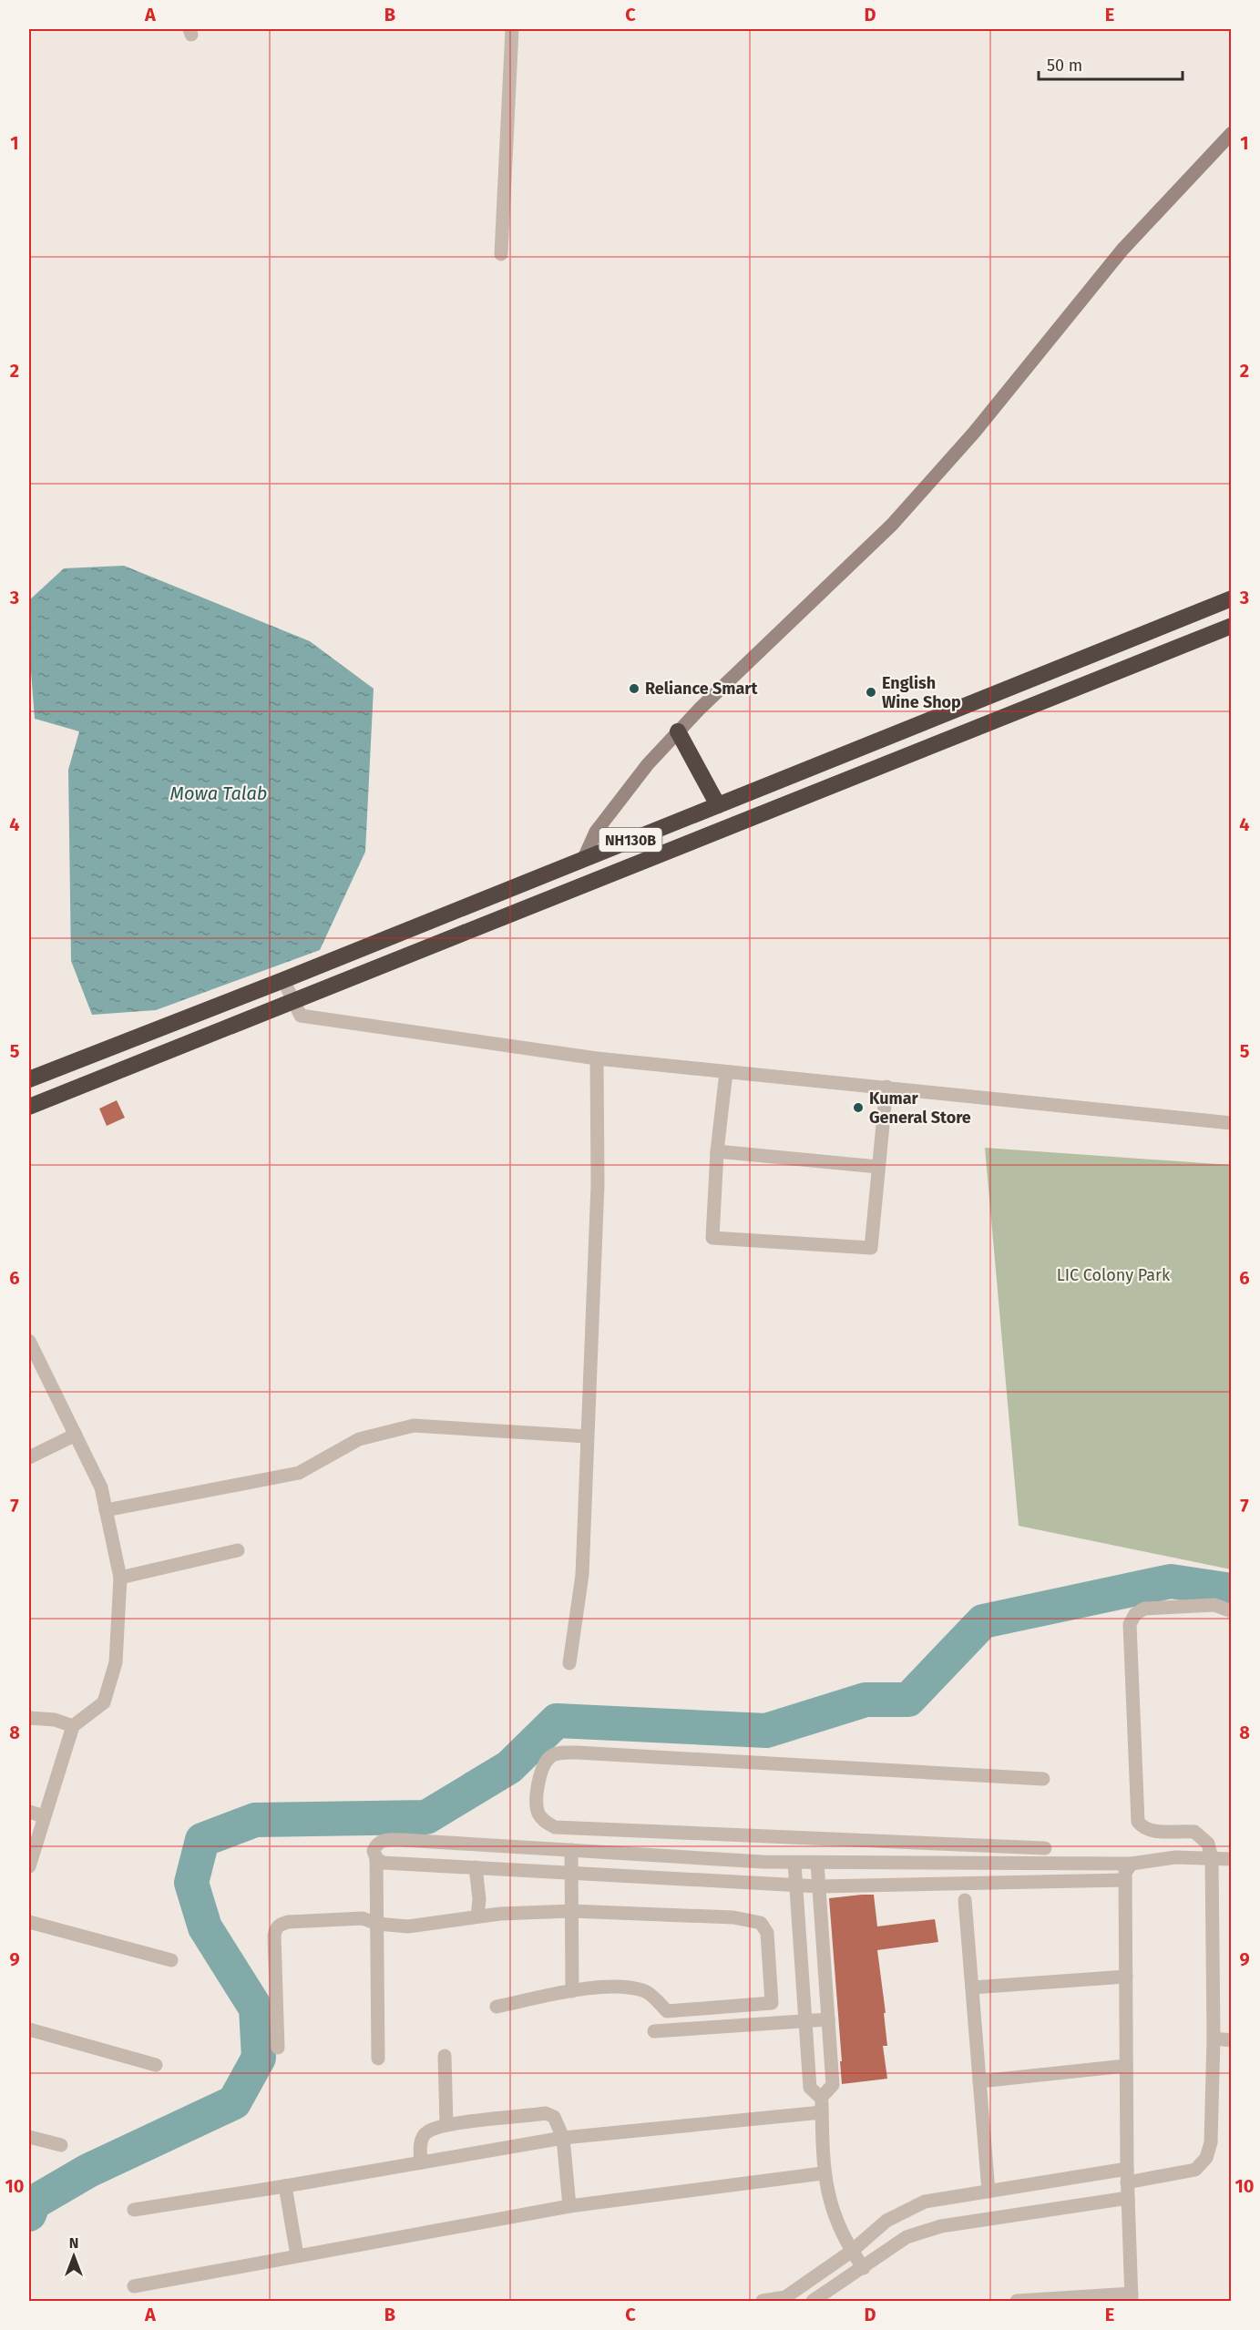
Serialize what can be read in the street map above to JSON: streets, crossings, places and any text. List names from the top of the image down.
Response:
{
  "streets": {
    "highway": ["NH130B"]
  },
  "water": ["Mowa Talab"],
  "parks": ["LIC Colony Park"],
  "places": ["Reliance Smart", "English Wine Shop", "Kumar General Store"],
  "scale_bar": "50 m",
  "north": "top",
  "grid": {
    "columns": [
      "A",
      "B",
      "C",
      "D",
      "E"
    ],
    "rows": [
      "1",
      "2",
      "3",
      "4",
      "5",
      "6",
      "7",
      "8",
      "9",
      "10"
    ]
  }
}
